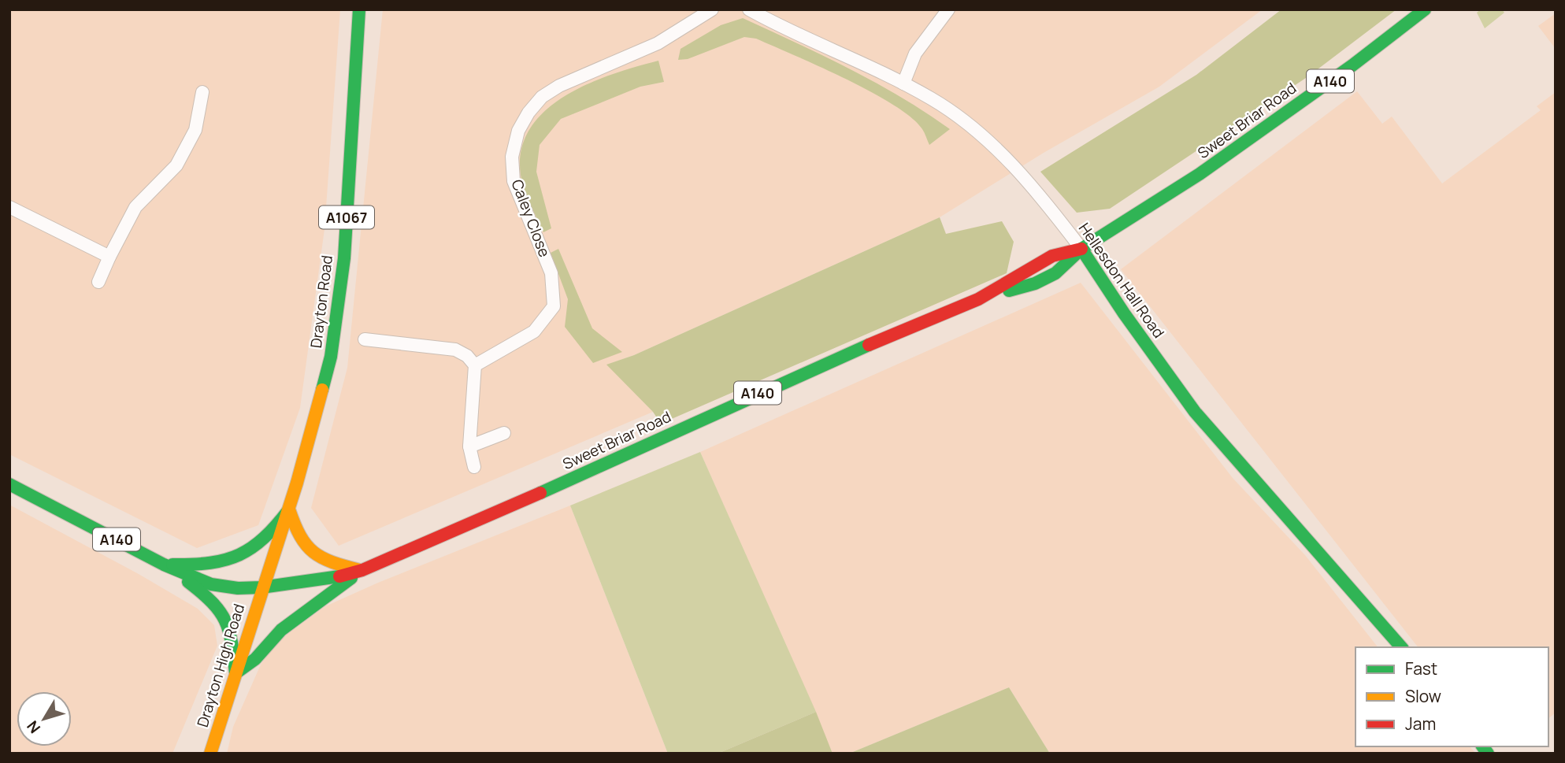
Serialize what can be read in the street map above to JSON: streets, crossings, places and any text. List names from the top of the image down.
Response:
{
  "streets": {
    "main road": [
      "A140",
      "Sweet Briar Road",
      "A1067",
      "Hellesdon Hall Road",
      "Drayton Road",
      "Drayton High Road"
    ],
    "street": ["Caley Close"]
  },
  "crossings": [
    ["A140", "Sweet Briar Road"],
    ["A140", "A1067"],
    ["A140", "Drayton Road"],
    ["A140", "Drayton High Road"],
    ["Sweet Briar Road", "Hellesdon Hall Road"],
    ["Sweet Briar Road", "Drayton Road"],
    ["Sweet Briar Road", "Drayton High Road"],
    ["A1067", "Drayton High Road"],
    ["Drayton Road", "Drayton High Road"]
  ],
  "legend": ["Fast", "Slow", "Jam"],
  "north": "bottom left"
}
